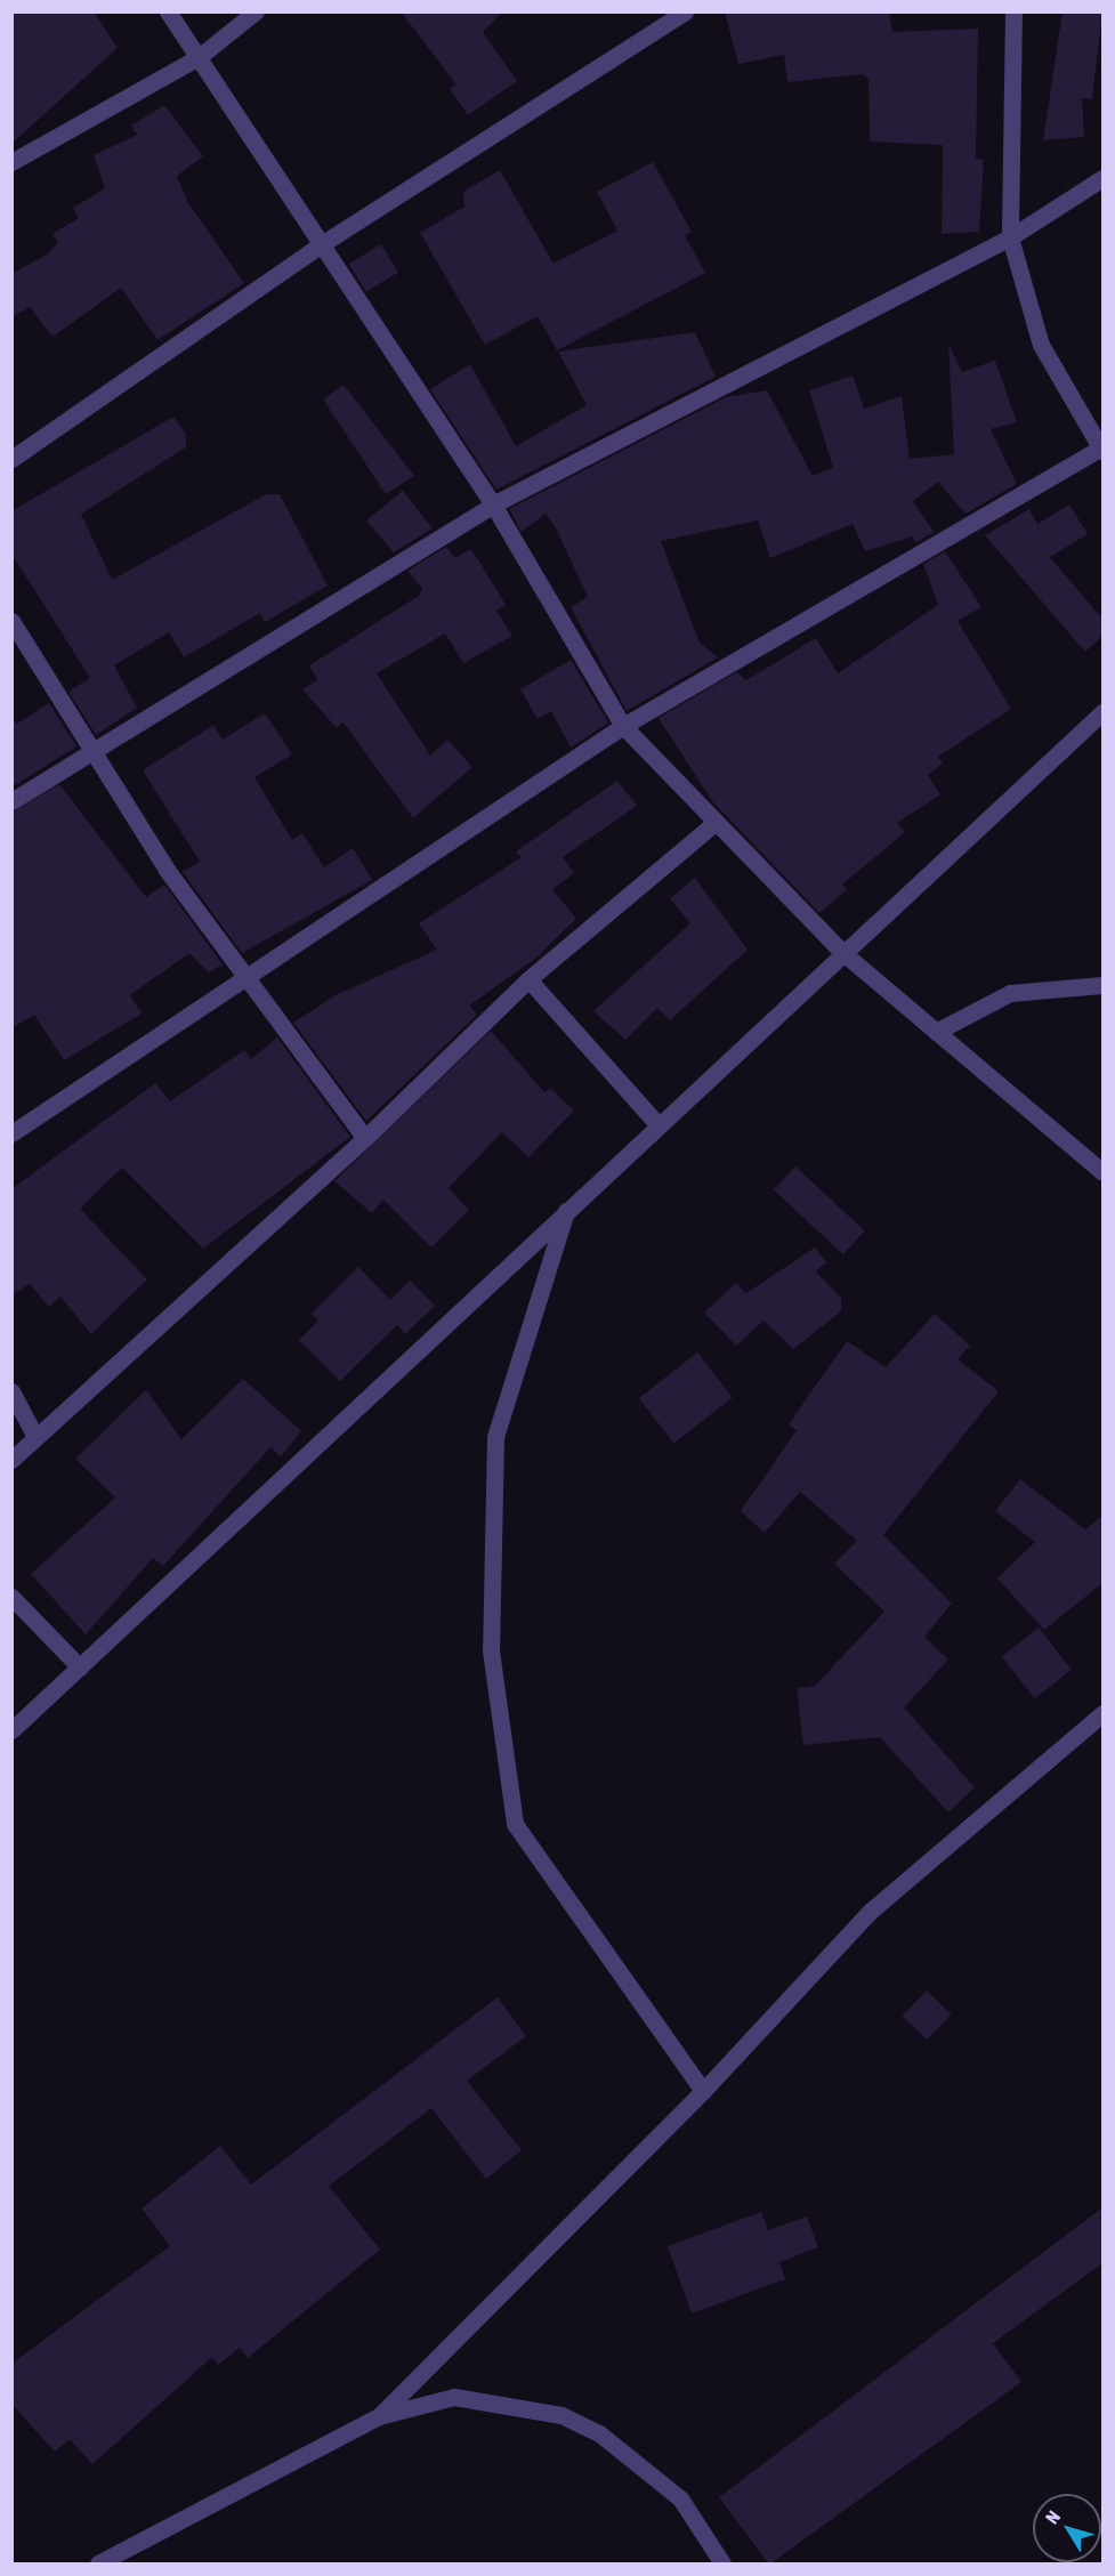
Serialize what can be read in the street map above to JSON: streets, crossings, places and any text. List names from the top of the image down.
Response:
{
  "north": "top left"
}
